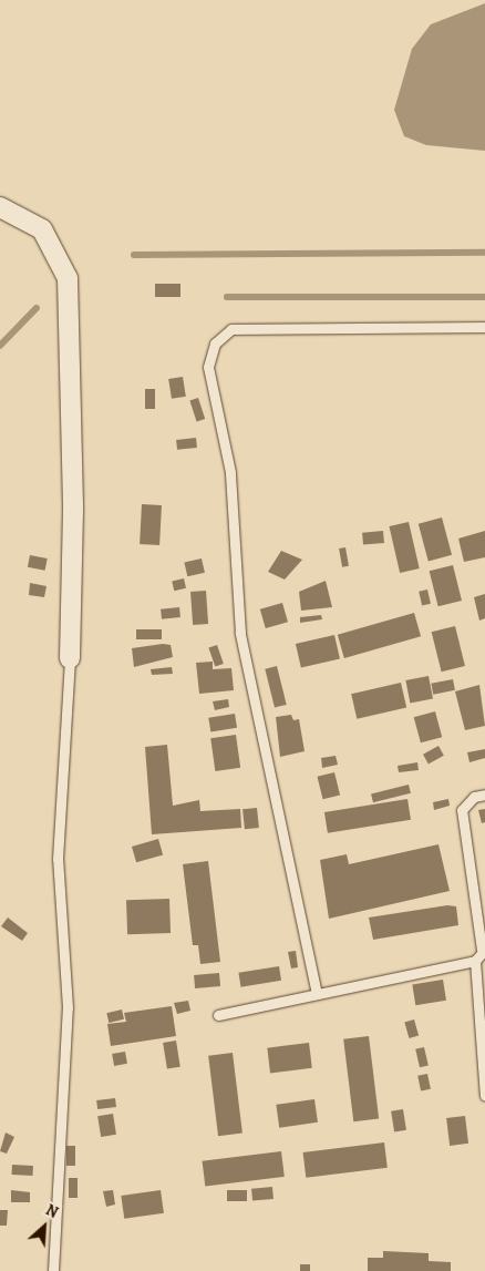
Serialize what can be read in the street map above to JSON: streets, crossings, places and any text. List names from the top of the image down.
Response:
{
  "north": "top right"
}
